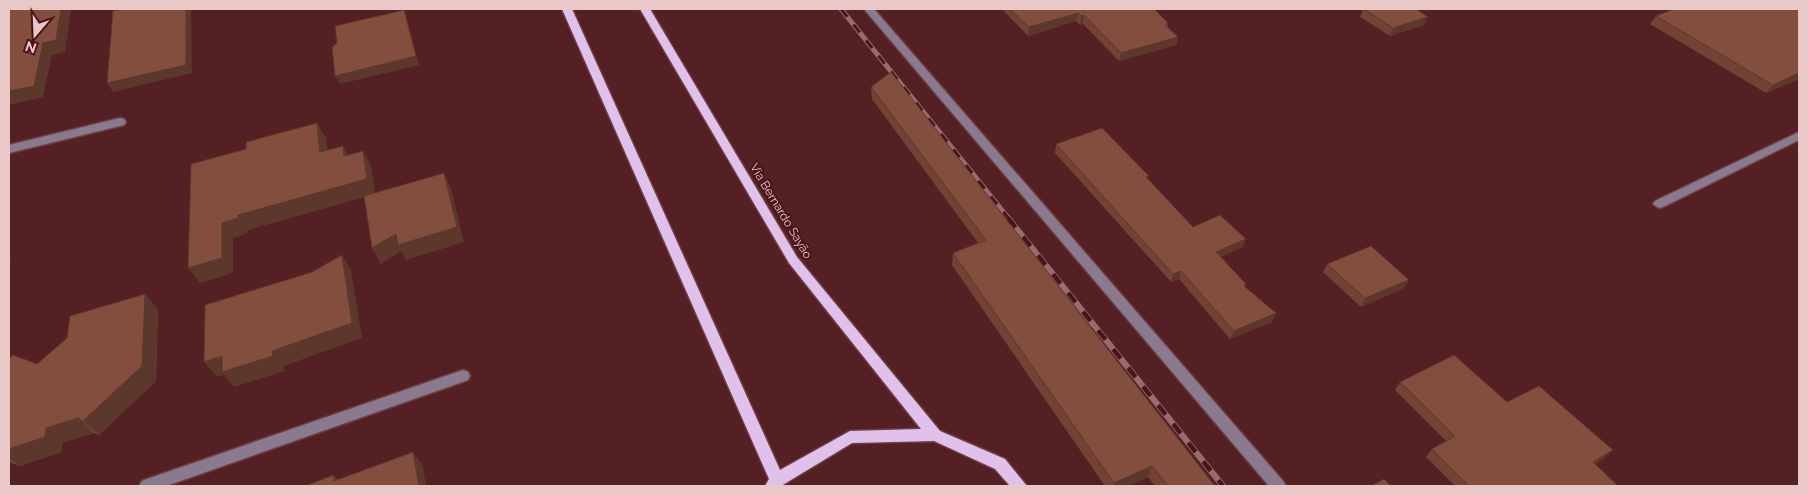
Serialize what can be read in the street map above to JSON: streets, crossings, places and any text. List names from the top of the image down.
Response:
{
  "streets": {
    "main road": ["Via Bernardo Sayão"]
  },
  "north": "bottom"
}
